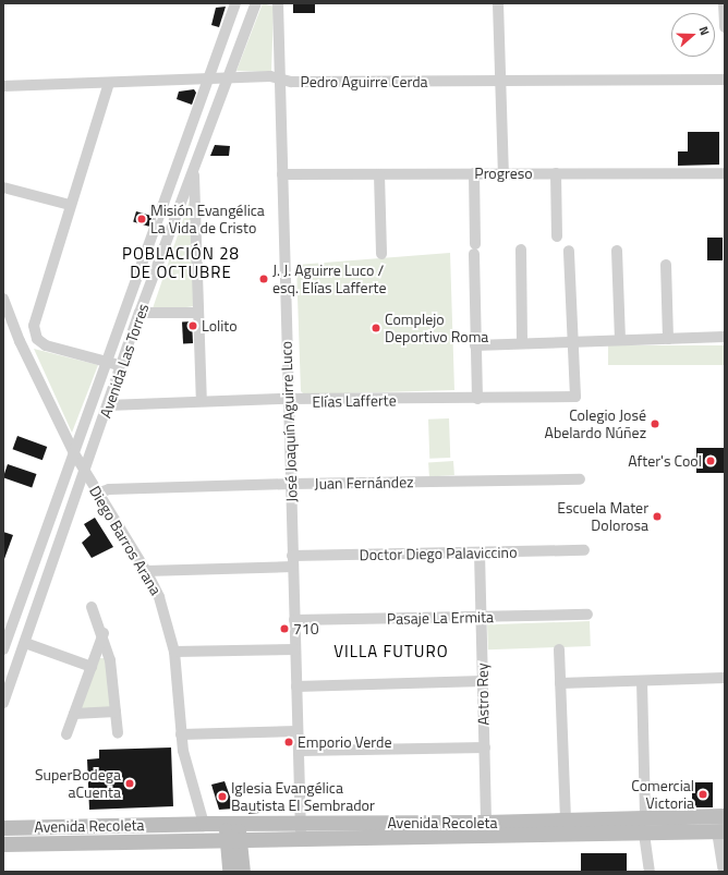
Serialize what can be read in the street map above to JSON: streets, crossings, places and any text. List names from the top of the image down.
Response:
{
  "streets": {
    "main road": ["Avenida Recoleta"],
    "street": [
      "Pedro Aguirre Cerda",
      "Progreso",
      "Avenida Las Torres",
      "Elías Lafferte",
      "José Joaquín Aguirre Luco",
      "Juan Fernández",
      "Diego Barros Arana",
      "Doctor Diego Palaviccino",
      "Pasaje La Ermita",
      "Astro Rey"
    ]
  },
  "crossings": [
    ["Pedro Aguirre Cerda", "Avenida Las Torres"],
    ["Pedro Aguirre Cerda", "José Joaquín Aguirre Luco"],
    ["Progreso", "José Joaquín Aguirre Luco"],
    ["Avenida Las Torres", "Elías Lafferte"],
    ["Avenida Las Torres", "Diego Barros Arana"],
    ["Elías Lafferte", "José Joaquín Aguirre Luco"],
    ["José Joaquín Aguirre Luco", "Juan Fernández"],
    ["José Joaquín Aguirre Luco", "Doctor Diego Palaviccino"],
    ["José Joaquín Aguirre Luco", "Pasaje La Ermita"],
    ["José Joaquín Aguirre Luco", "Avenida Recoleta"],
    ["Juan Fernández", "Diego Barros Arana"],
    ["Diego Barros Arana", "Doctor Diego Palaviccino"],
    ["Diego Barros Arana", "Avenida Recoleta"],
    ["Doctor Diego Palaviccino", "Astro Rey"],
    ["Pasaje La Ermita", "Astro Rey"],
    ["Astro Rey", "Avenida Recoleta"]
  ],
  "districts": ["POBLACIÓN 28 DE OCTUBRE", "VILLA FUTURO"],
  "places": [
    "Misión Evangélica La Vida de Cristo",
    "J. J. Aguirre Luco / esq. Elías Lafferte",
    "Lolito",
    "Complejo Deportivo Roma",
    "Colegio José Abelardo Núñez",
    "After's Cool",
    "Escuela Mater Dolorosa",
    "710",
    "Emporio Verde",
    "SuperBodega aCuenta",
    "Comercial Victoria",
    "Iglesia Evangélica Bautista El Sembrador"
  ],
  "north": "right"
}
